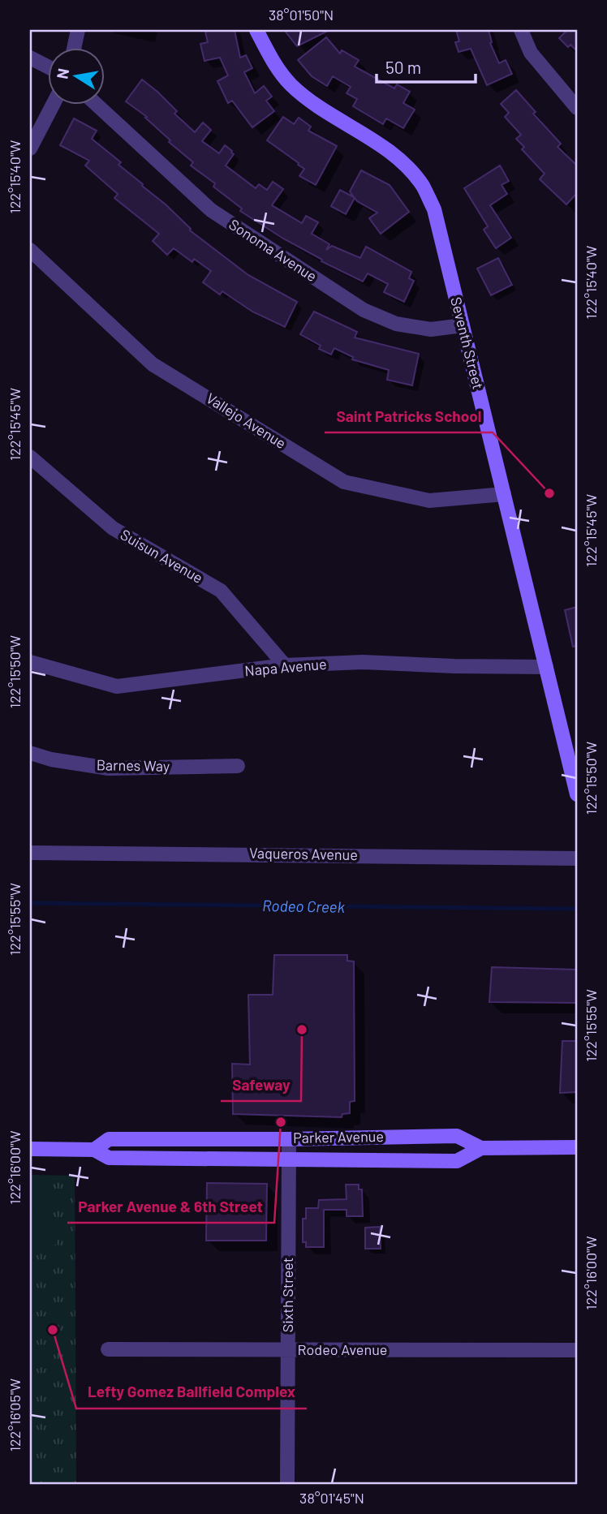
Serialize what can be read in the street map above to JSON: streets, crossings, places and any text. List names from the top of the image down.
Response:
{
  "streets": {
    "main road": ["Seventh Street", "Parker Avenue"],
    "street": [
      "Sonoma Avenue",
      "Vallejo Avenue",
      "Suisun Avenue",
      "Napa Avenue",
      "Barnes Way",
      "Vaqueros Avenue",
      "Sixth Street",
      "Rodeo Avenue"
    ]
  },
  "crossings": [
    ["Sonoma Avenue", "Seventh Street"],
    ["Seventh Street", "Vallejo Avenue"],
    ["Seventh Street", "Napa Avenue"],
    ["Suisun Avenue", "Napa Avenue"],
    ["Parker Avenue", "Sixth Street"],
    ["Sixth Street", "Rodeo Avenue"]
  ],
  "water": ["Rodeo Creek"],
  "places": [
    "Saint Patricks School",
    "Safeway",
    "Parker Avenue & 6th Street",
    "Lefty Gomez Ballfield Complex"
  ],
  "scale_bar": "50 m",
  "north": "left",
  "coordinates": [
    "38°01'50\"N",
    "122°15'40\"W",
    "122°15'45\"W",
    "122°15'50\"W",
    "122°15'55\"W",
    "122°16'00\"W",
    "122°16'05\"W",
    "38°01'45\"N"
  ]
}
